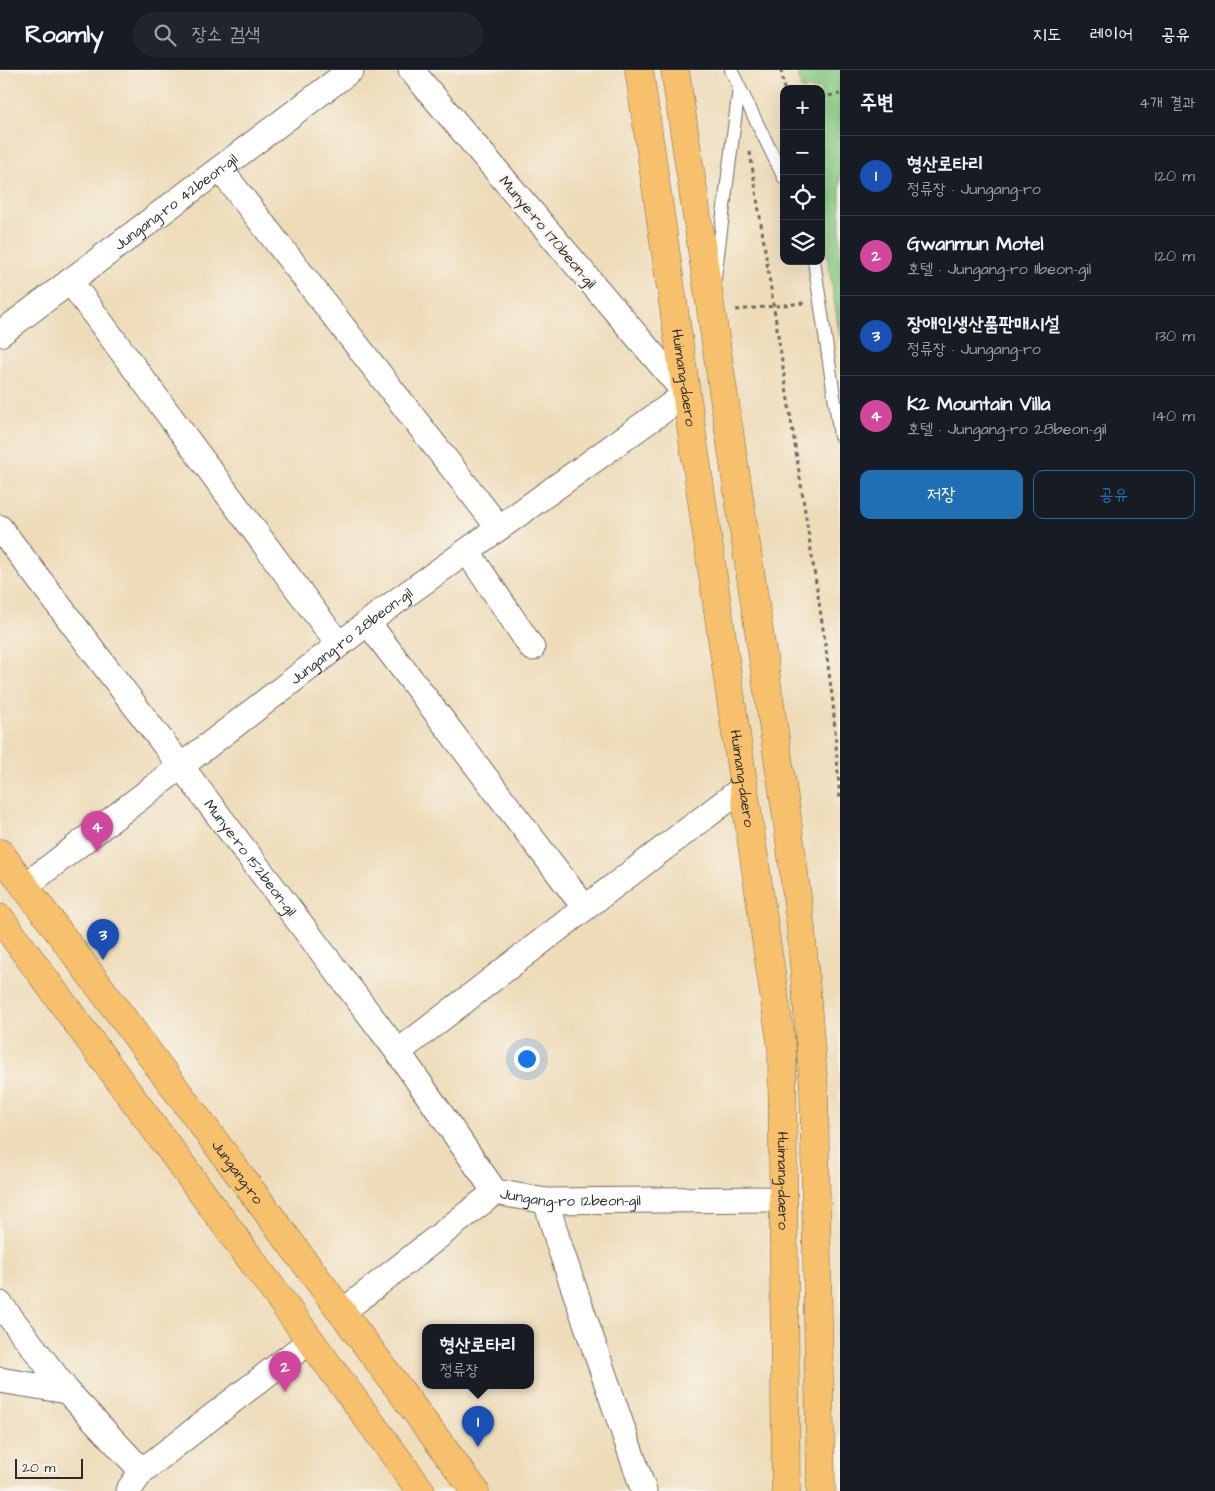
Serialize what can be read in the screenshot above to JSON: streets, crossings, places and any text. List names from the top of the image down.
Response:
{
  "streets": {
    "main road": ["Huimang-daero", "Jungang-ro"],
    "street": [
      "Jungang-ro 42beon-gil",
      "Munye-ro 170beon-gil",
      "Jungang-ro 28beon-gil",
      "Munye-ro 152beon-gil",
      "Jungang-ro 12beon-gil"
    ]
  },
  "crossings": [
    ["Munye-ro 170beon-gil", "Huimang-daero"],
    ["Munye-ro 170beon-gil", "Jungang-ro 28beon-gil"],
    ["Huimang-daero", "Jungang-ro 28beon-gil"],
    ["Huimang-daero", "Jungang-ro 12beon-gil"],
    ["Jungang-ro 28beon-gil", "Munye-ro 152beon-gil"],
    ["Jungang-ro 28beon-gil", "Jungang-ro"],
    ["Munye-ro 152beon-gil", "Jungang-ro 12beon-gil"],
    ["Jungang-ro", "Jungang-ro 12beon-gil"]
  ],
  "scale_bar": "20 m",
  "page": {
    "header": "Roamly",
    "search": "장소 검색",
    "nav": ["지도", "레이어", "공유"],
    "heading": ["주변", "4개 결과"],
    "map_buttons": ["+", "−"],
    "list": [
      {
        "mark": "1",
        "name": "형산로타리",
        "note": "정류장 · Jungang-ro",
        "value": "120 m"
      },
      {
        "mark": "2",
        "name": "Gwanmun Motel",
        "note": "호텔 · Jungang-ro 11beon-gil",
        "value": "120 m"
      },
      {
        "mark": "3",
        "name": "장애인생산품판매시설",
        "note": "정류장 · Jungang-ro",
        "value": "130 m"
      },
      {
        "mark": "4",
        "name": "K2 Mountain Villa",
        "note": "호텔 · Jungang-ro 28beon-gil",
        "value": "140 m"
      }
    ],
    "buttons": ["저장", "공유"],
    "pins": [
      "4",
      "3",
      "2",
      "1"
    ],
    "popup": ["형산로타리", "정류장"],
    "scale": "20 m"
  }
}
